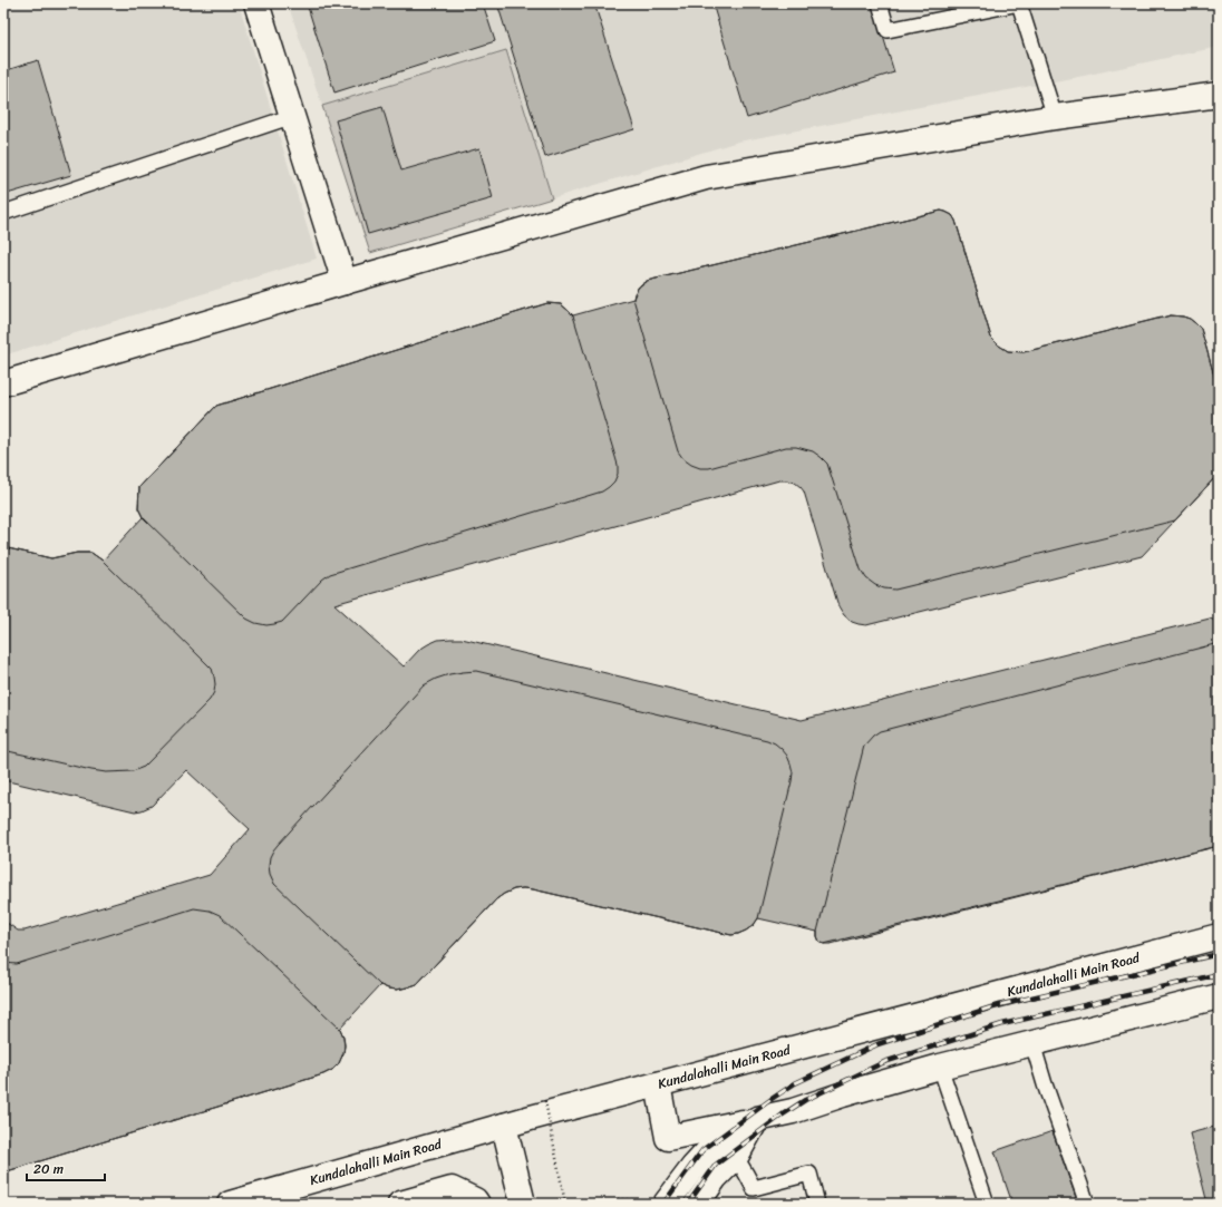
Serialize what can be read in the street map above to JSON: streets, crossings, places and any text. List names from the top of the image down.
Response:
{
  "streets": {
    "main road": ["Kundalahalli Main Road"]
  },
  "scale_bar": "20 m"
}
